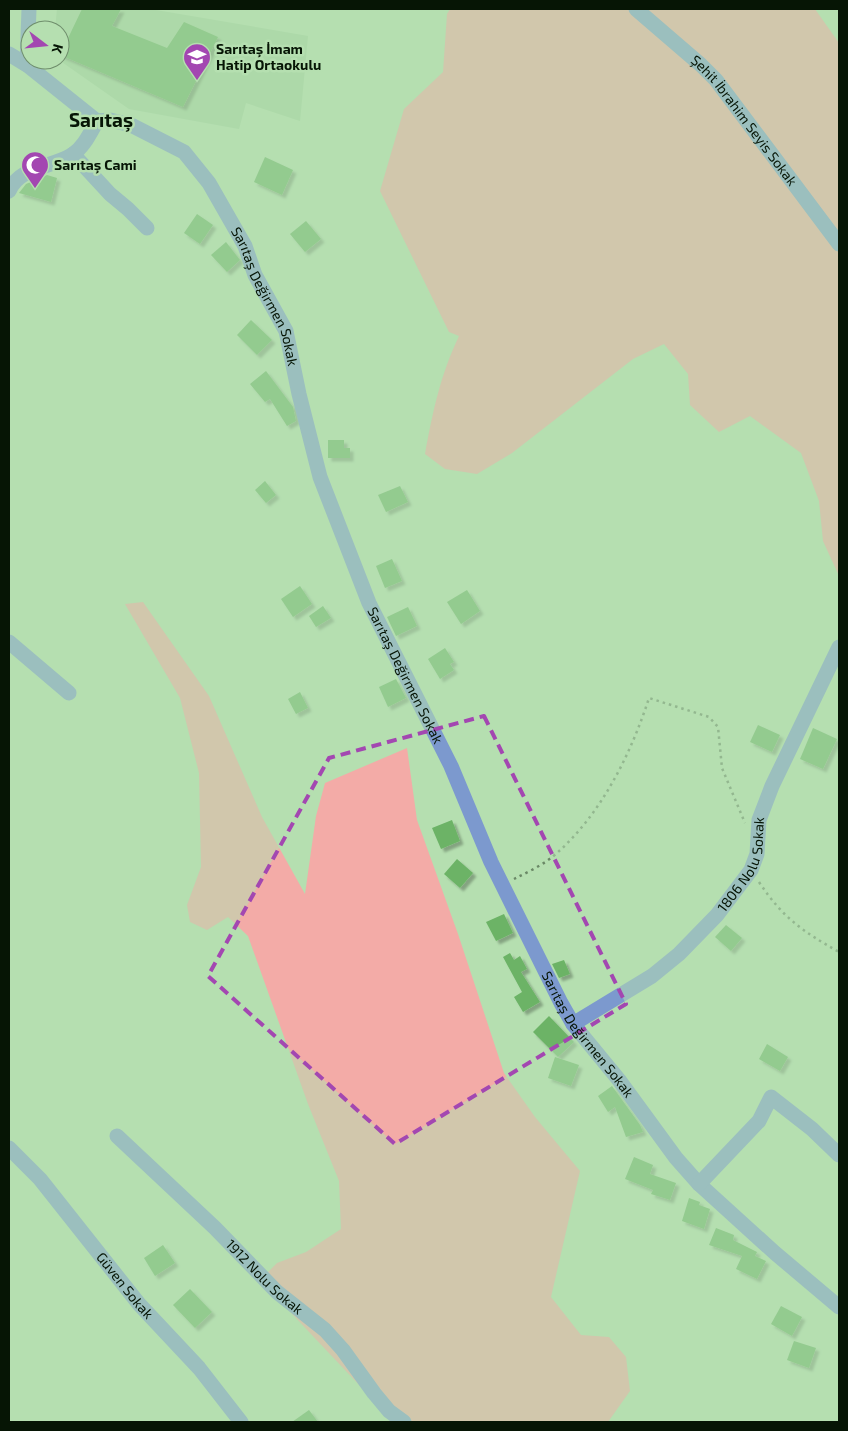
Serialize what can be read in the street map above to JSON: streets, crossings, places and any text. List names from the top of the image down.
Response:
{
  "streets": {
    "street": [
      "Şehit İbrahim Seyis Sokak",
      "Sarıtaş Değirmen Sokak",
      "1806 Nolu Sokak",
      "1912 Nolu Sokak",
      "Güven Sokak"
    ]
  },
  "crossings": [
    ["Sarıtaş Değirmen Sokak", "1806 Nolu Sokak"]
  ],
  "districts": ["Sarıtaş"],
  "places": {
    "school or university": ["Sarıtaş İmam Hatip Ortaokulu"],
    "mosque": ["Sarıtaş Cami"]
  },
  "north": "right"
}
